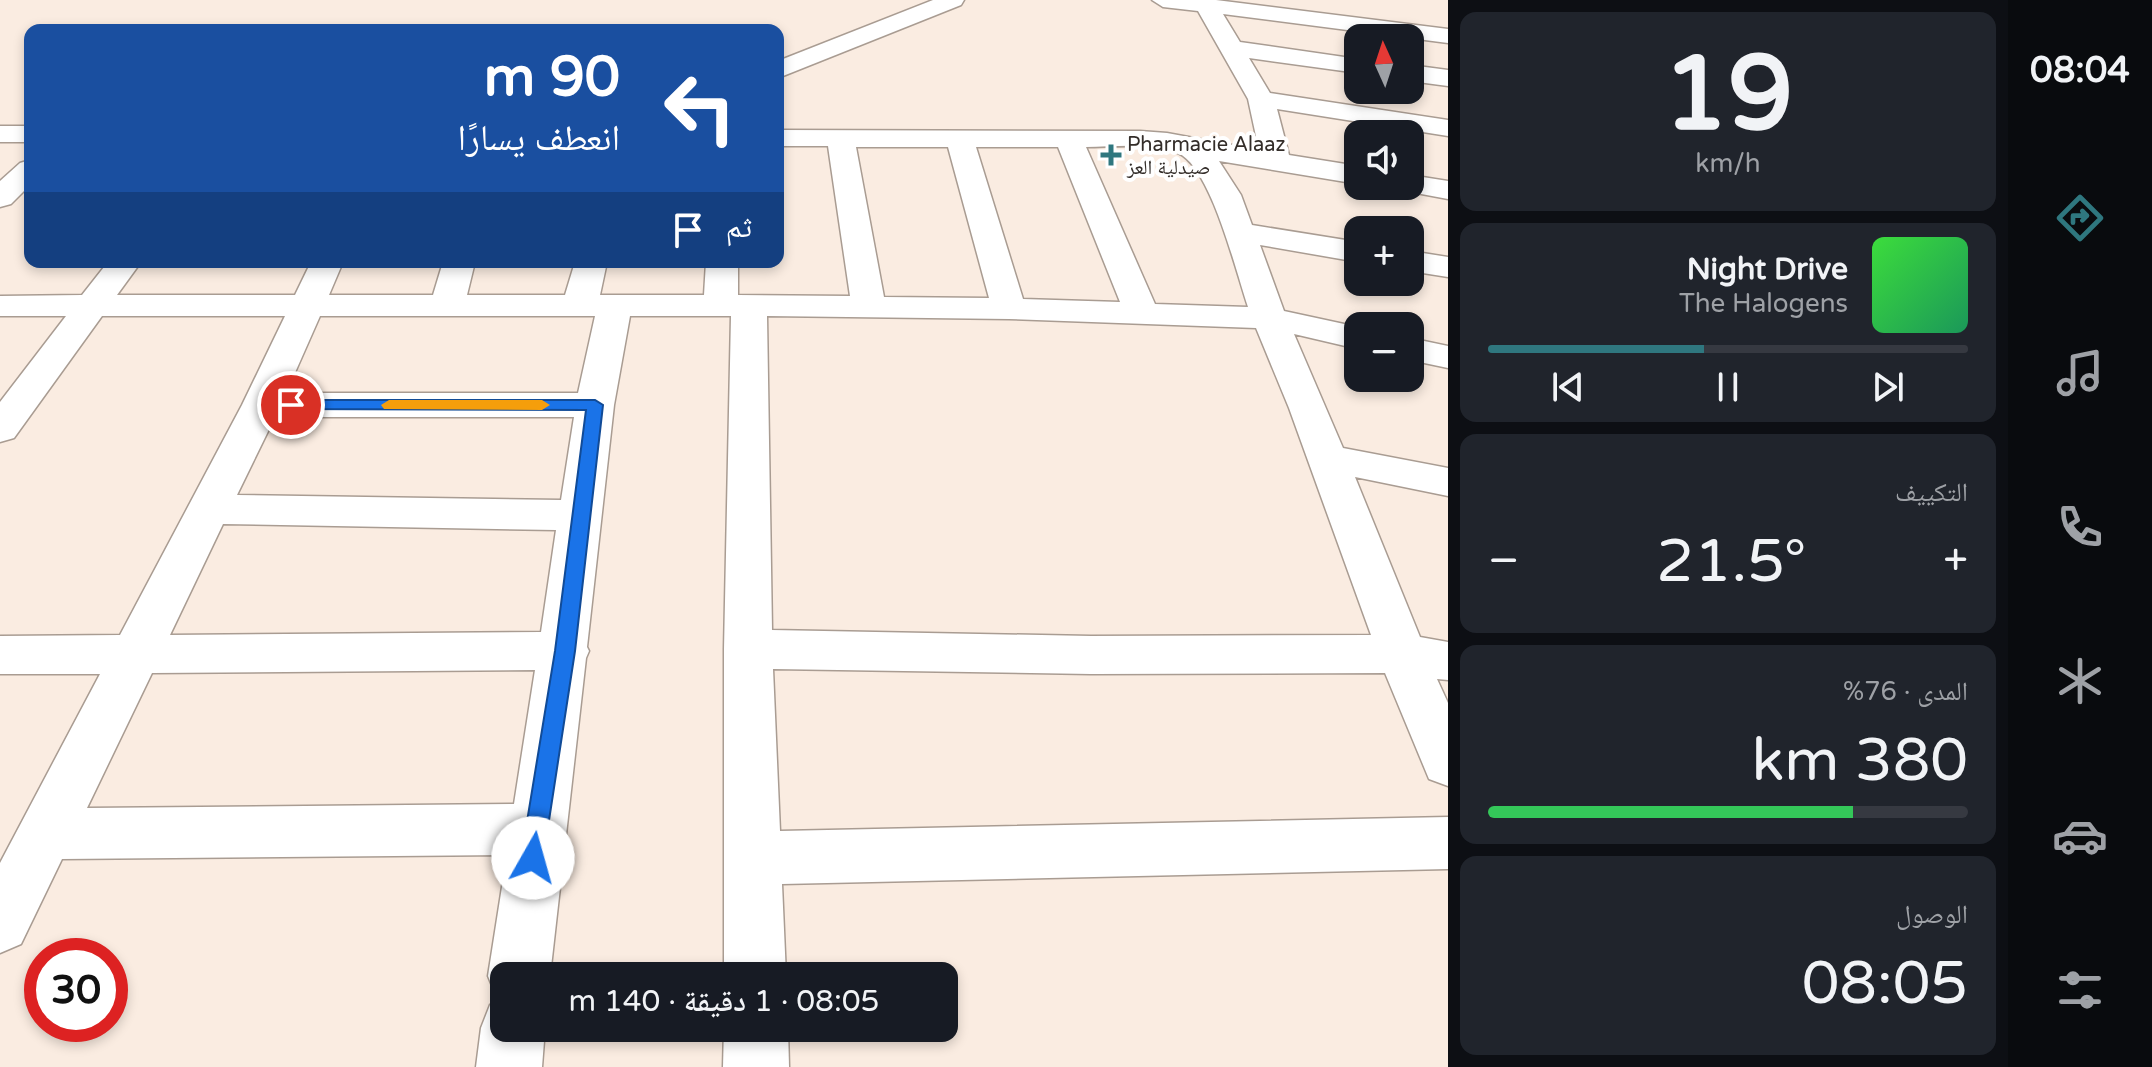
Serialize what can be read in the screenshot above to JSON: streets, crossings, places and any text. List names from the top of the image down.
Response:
{
  "places": {
    "health": ["Pharmacie Alaaz صيدلية العز"]
  },
  "north": "top",
  "page": {
    "tabs": "08:04",
    "tile": [
      ["19", "km/h"],
      "التكييف",
      ["المدى · 76%", "380 km"],
      ["الوصول", "08:05"]
    ],
    "map_buttons": ["+", "−"],
    "turn": ["90 m", "انعطف يسارًا"],
    "then": "ثم",
    "song": ["Night Drive", "The Halogens"],
    "heat": ["−", "21.5°", "+"],
    "limit": "30",
    "trip": "08:05 · 1 دقيقة · 140 m"
  }
}
